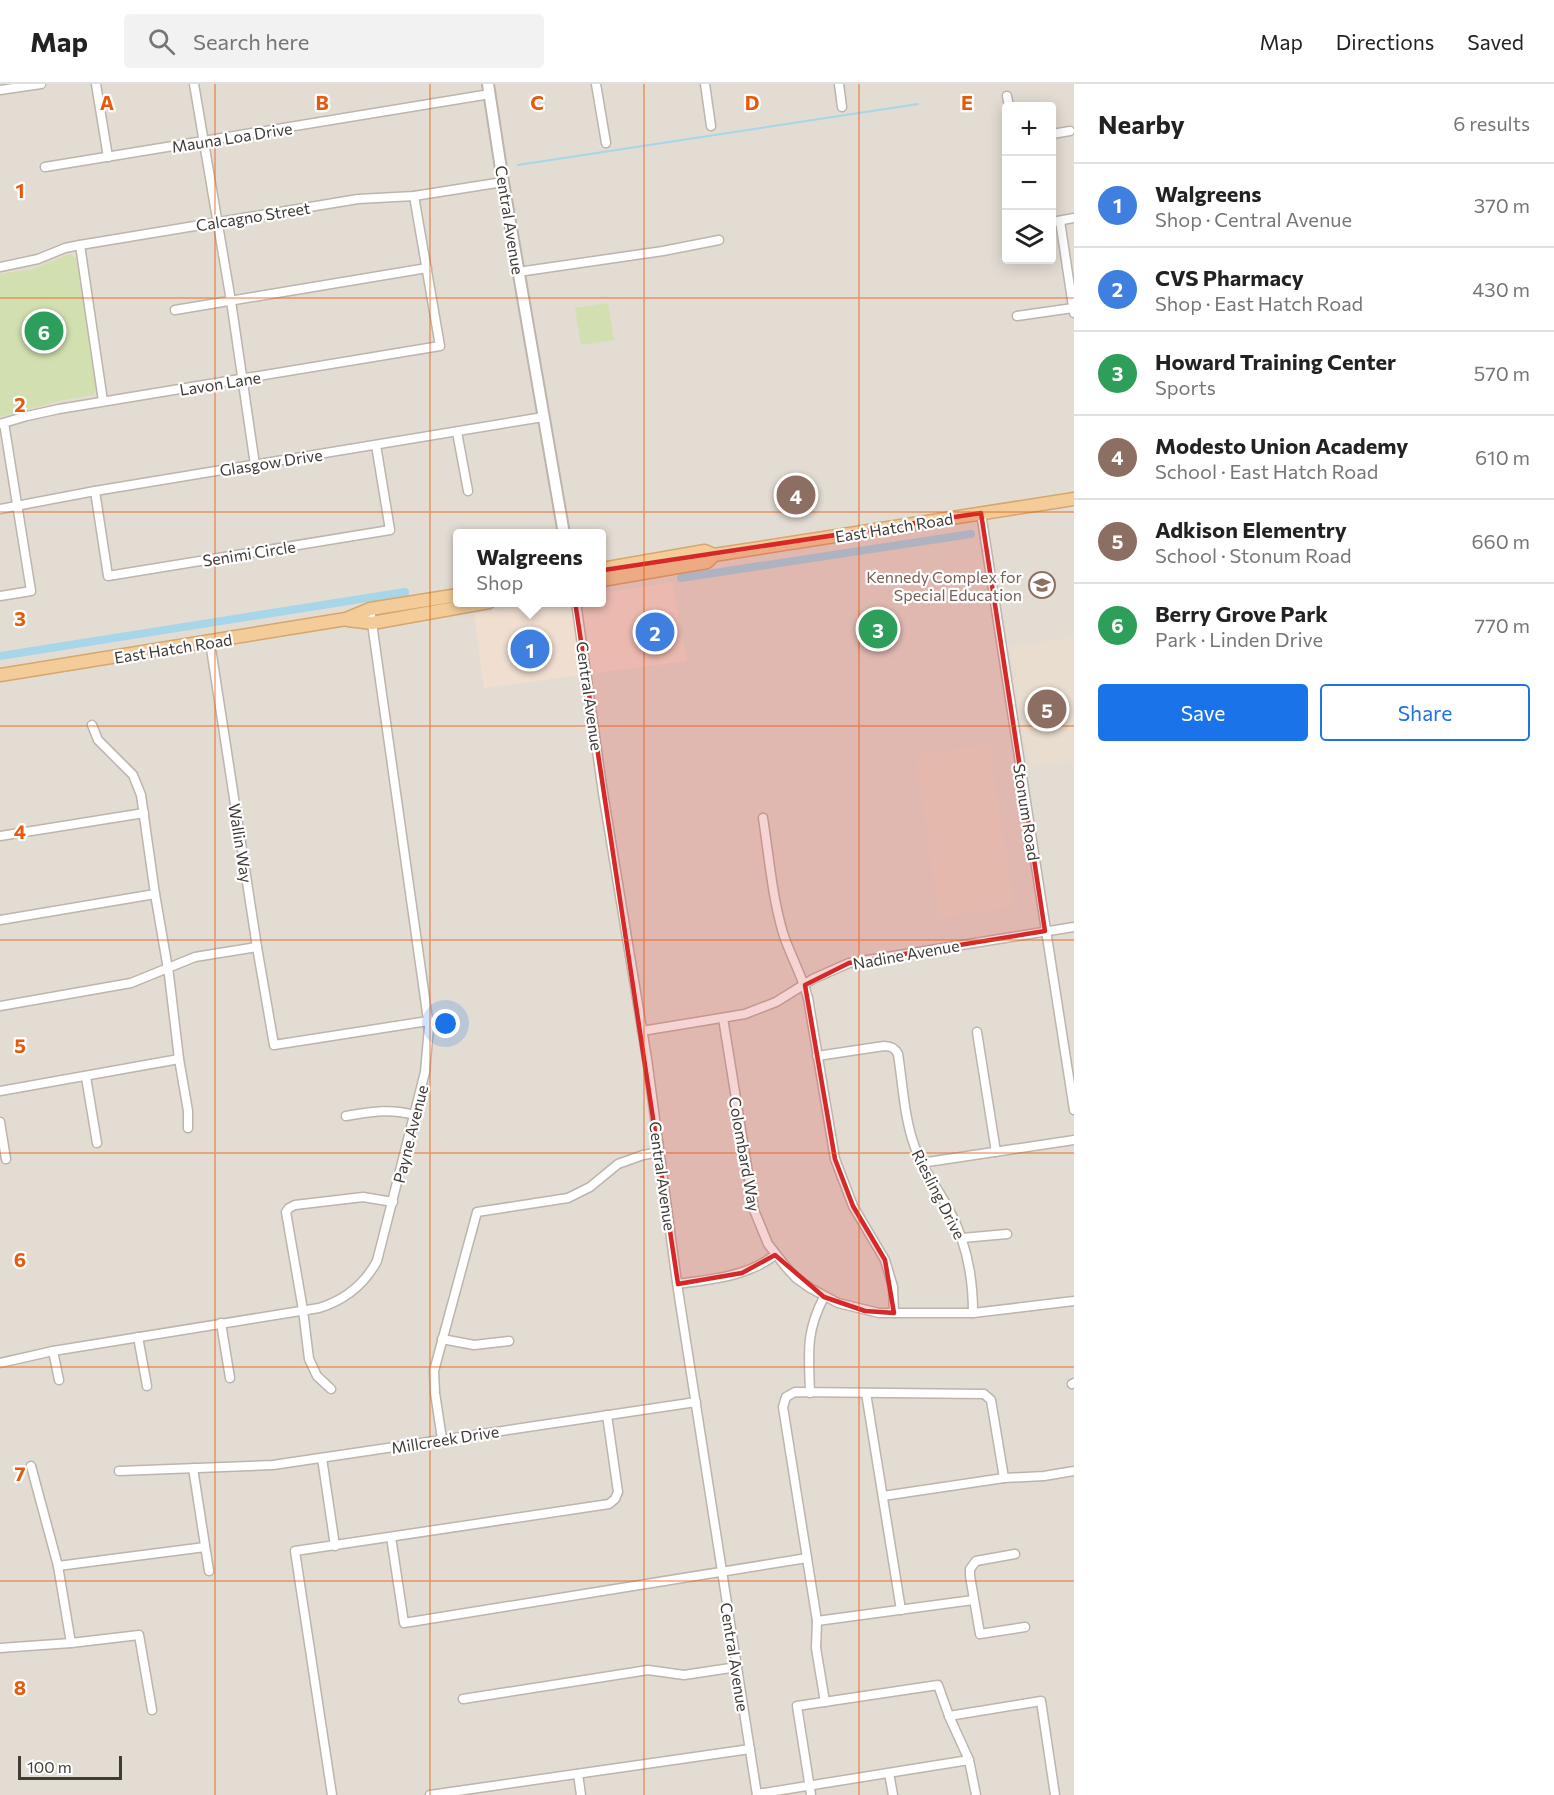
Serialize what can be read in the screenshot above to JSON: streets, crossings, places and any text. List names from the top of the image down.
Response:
{
  "streets": {
    "main road": ["East Hatch Road"],
    "street": [
      "Mauna Loa Drive",
      "Calcagno Street",
      "Central Avenue",
      "Lavon Lane",
      "Glasgow Drive",
      "Senimi Circle",
      "Stonum Road",
      "Wallin Way",
      "Nadine Avenue",
      "Payne Avenue",
      "Colombard Way",
      "Riesling Drive",
      "Millcreek Drive"
    ]
  },
  "crossings": [
    ["Mauna Loa Drive", "Central Avenue"],
    ["Calcagno Street", "Central Avenue"],
    ["Central Avenue", "Glasgow Drive"],
    ["Central Avenue", "Nadine Avenue"],
    ["Central Avenue", "Millcreek Drive"],
    ["Glasgow Drive", "Senimi Circle"],
    ["East Hatch Road", "Stonum Road"],
    ["East Hatch Road", "Wallin Way"],
    ["East Hatch Road", "Payne Avenue"],
    ["Stonum Road", "Nadine Avenue"],
    ["Wallin Way", "Payne Avenue"],
    ["Nadine Avenue", "Colombard Way"],
    ["Colombard Way", "Riesling Drive"]
  ],
  "places": {
    "school or university": ["Kennedy Complex for Special Education"]
  },
  "scale_bar": "100 m",
  "page": {
    "header": "Map",
    "search": "Search here",
    "nav": ["Map", "Directions", "Saved"],
    "heading": ["Nearby", "6 results"],
    "map_buttons": ["+", "−"],
    "list": [
      {
        "mark": "1",
        "name": "Walgreens",
        "note": "Shop · Central Avenue",
        "value": "370 m"
      },
      {
        "mark": "2",
        "name": "CVS Pharmacy",
        "note": "Shop · East Hatch Road",
        "value": "430 m"
      },
      {
        "mark": "3",
        "name": "Howard Training Center",
        "note": "Sports",
        "value": "570 m"
      },
      {
        "mark": "4",
        "name": "Modesto Union Academy",
        "note": "School · East Hatch Road",
        "value": "610 m"
      },
      {
        "mark": "5",
        "name": "Adkison Elementry",
        "note": "School · Stonum Road",
        "value": "660 m"
      },
      {
        "mark": "6",
        "name": "Berry Grove Park",
        "note": "Park · Linden Drive",
        "value": "770 m"
      }
    ],
    "pins": [
      "6",
      "4",
      "3",
      "2",
      "1",
      "5"
    ],
    "popup": ["Walgreens", "Shop"],
    "buttons": ["Save", "Share"],
    "scale": "100 m"
  },
  "grid": {
    "columns": [
      "A",
      "B",
      "C",
      "D",
      "E"
    ],
    "rows": [
      "1",
      "2",
      "3",
      "4",
      "5",
      "6",
      "7",
      "8"
    ]
  }
}
